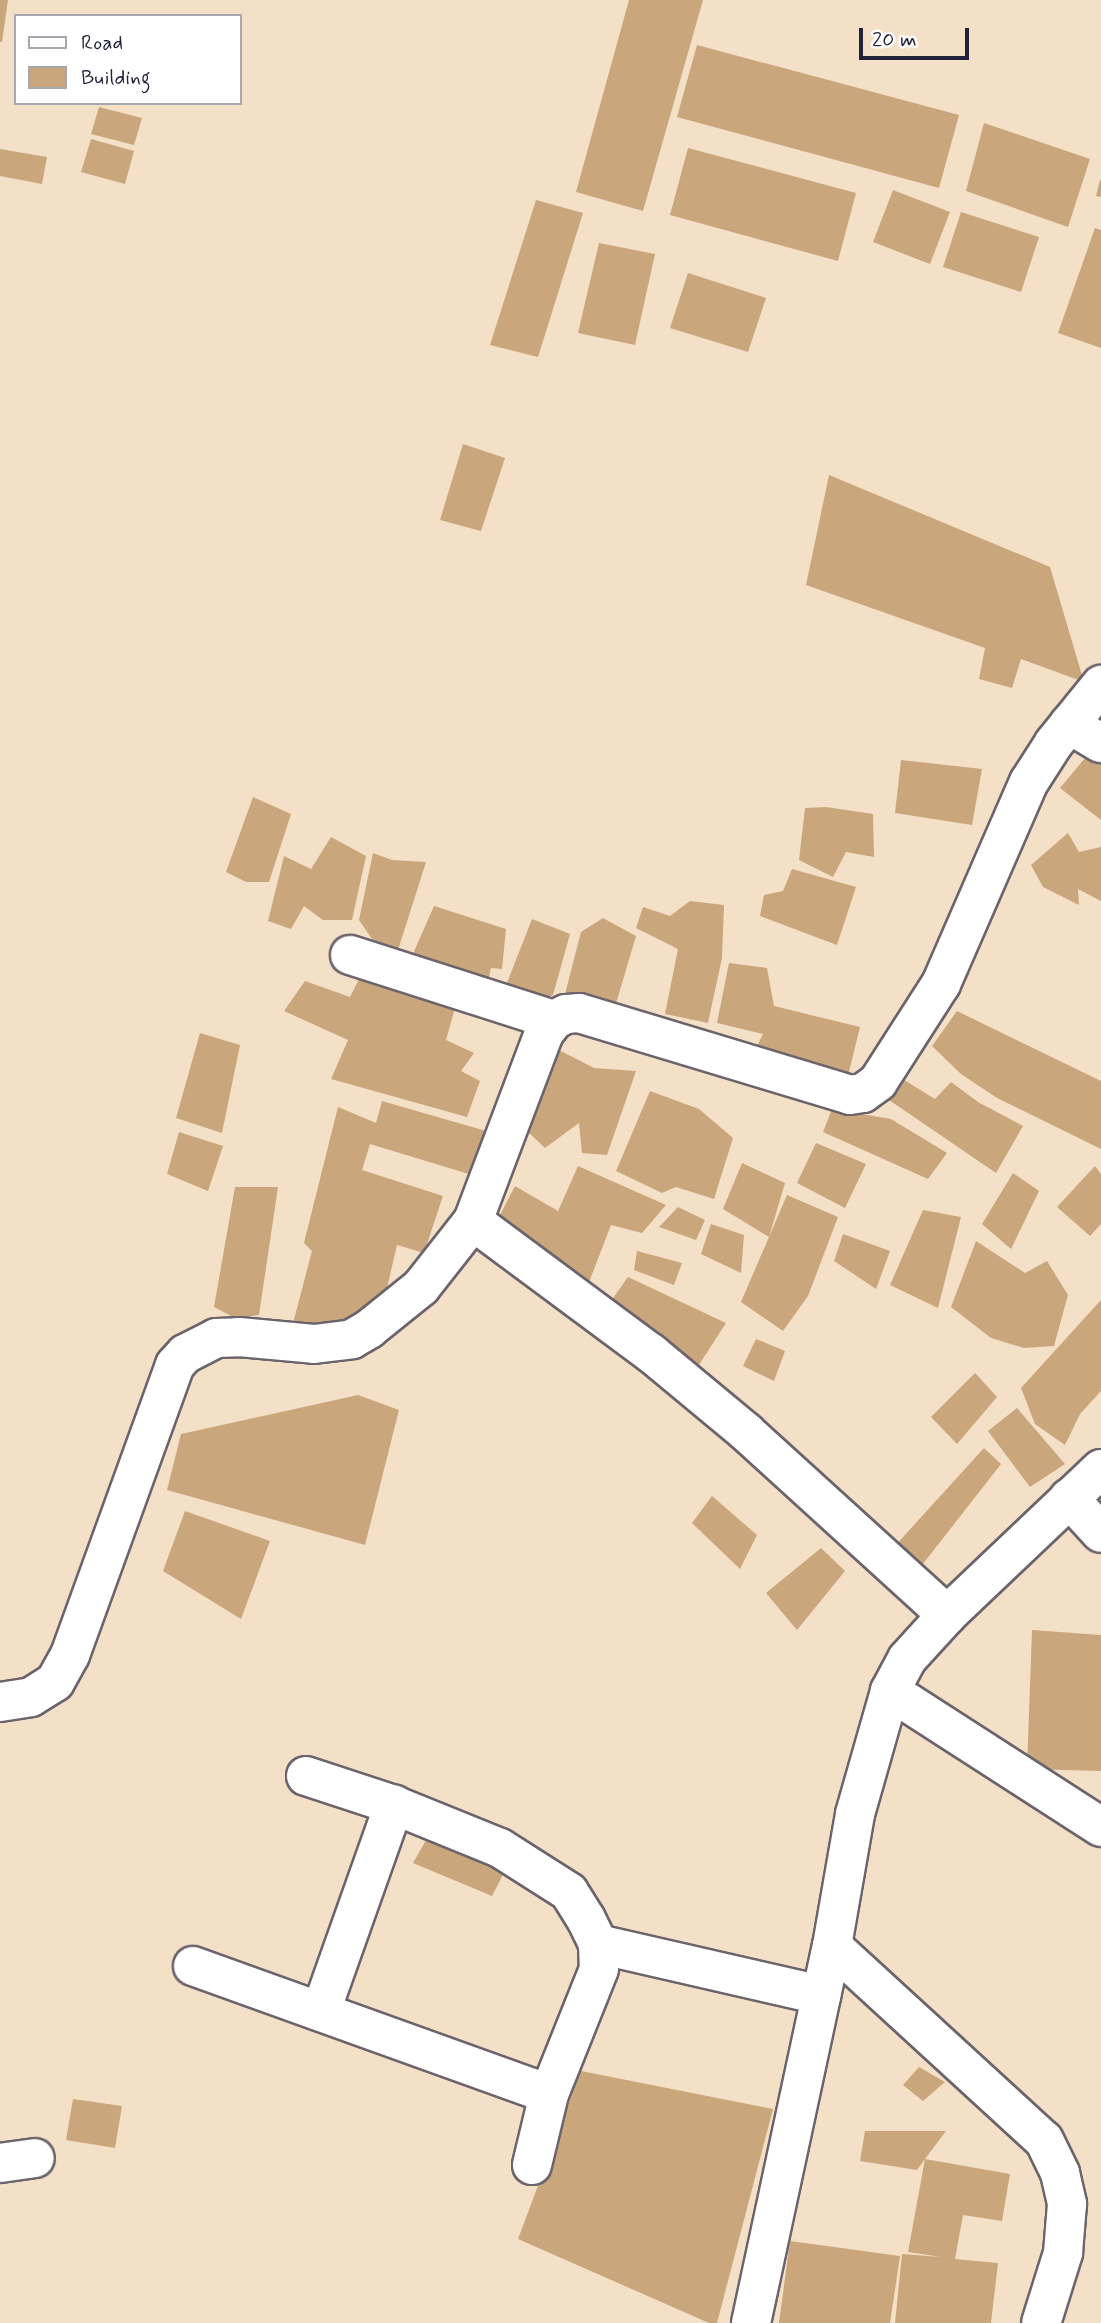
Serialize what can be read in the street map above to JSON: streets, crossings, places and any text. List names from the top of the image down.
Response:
{
  "legend": ["Road", "Building"],
  "scale_bar": "20 m"
}
